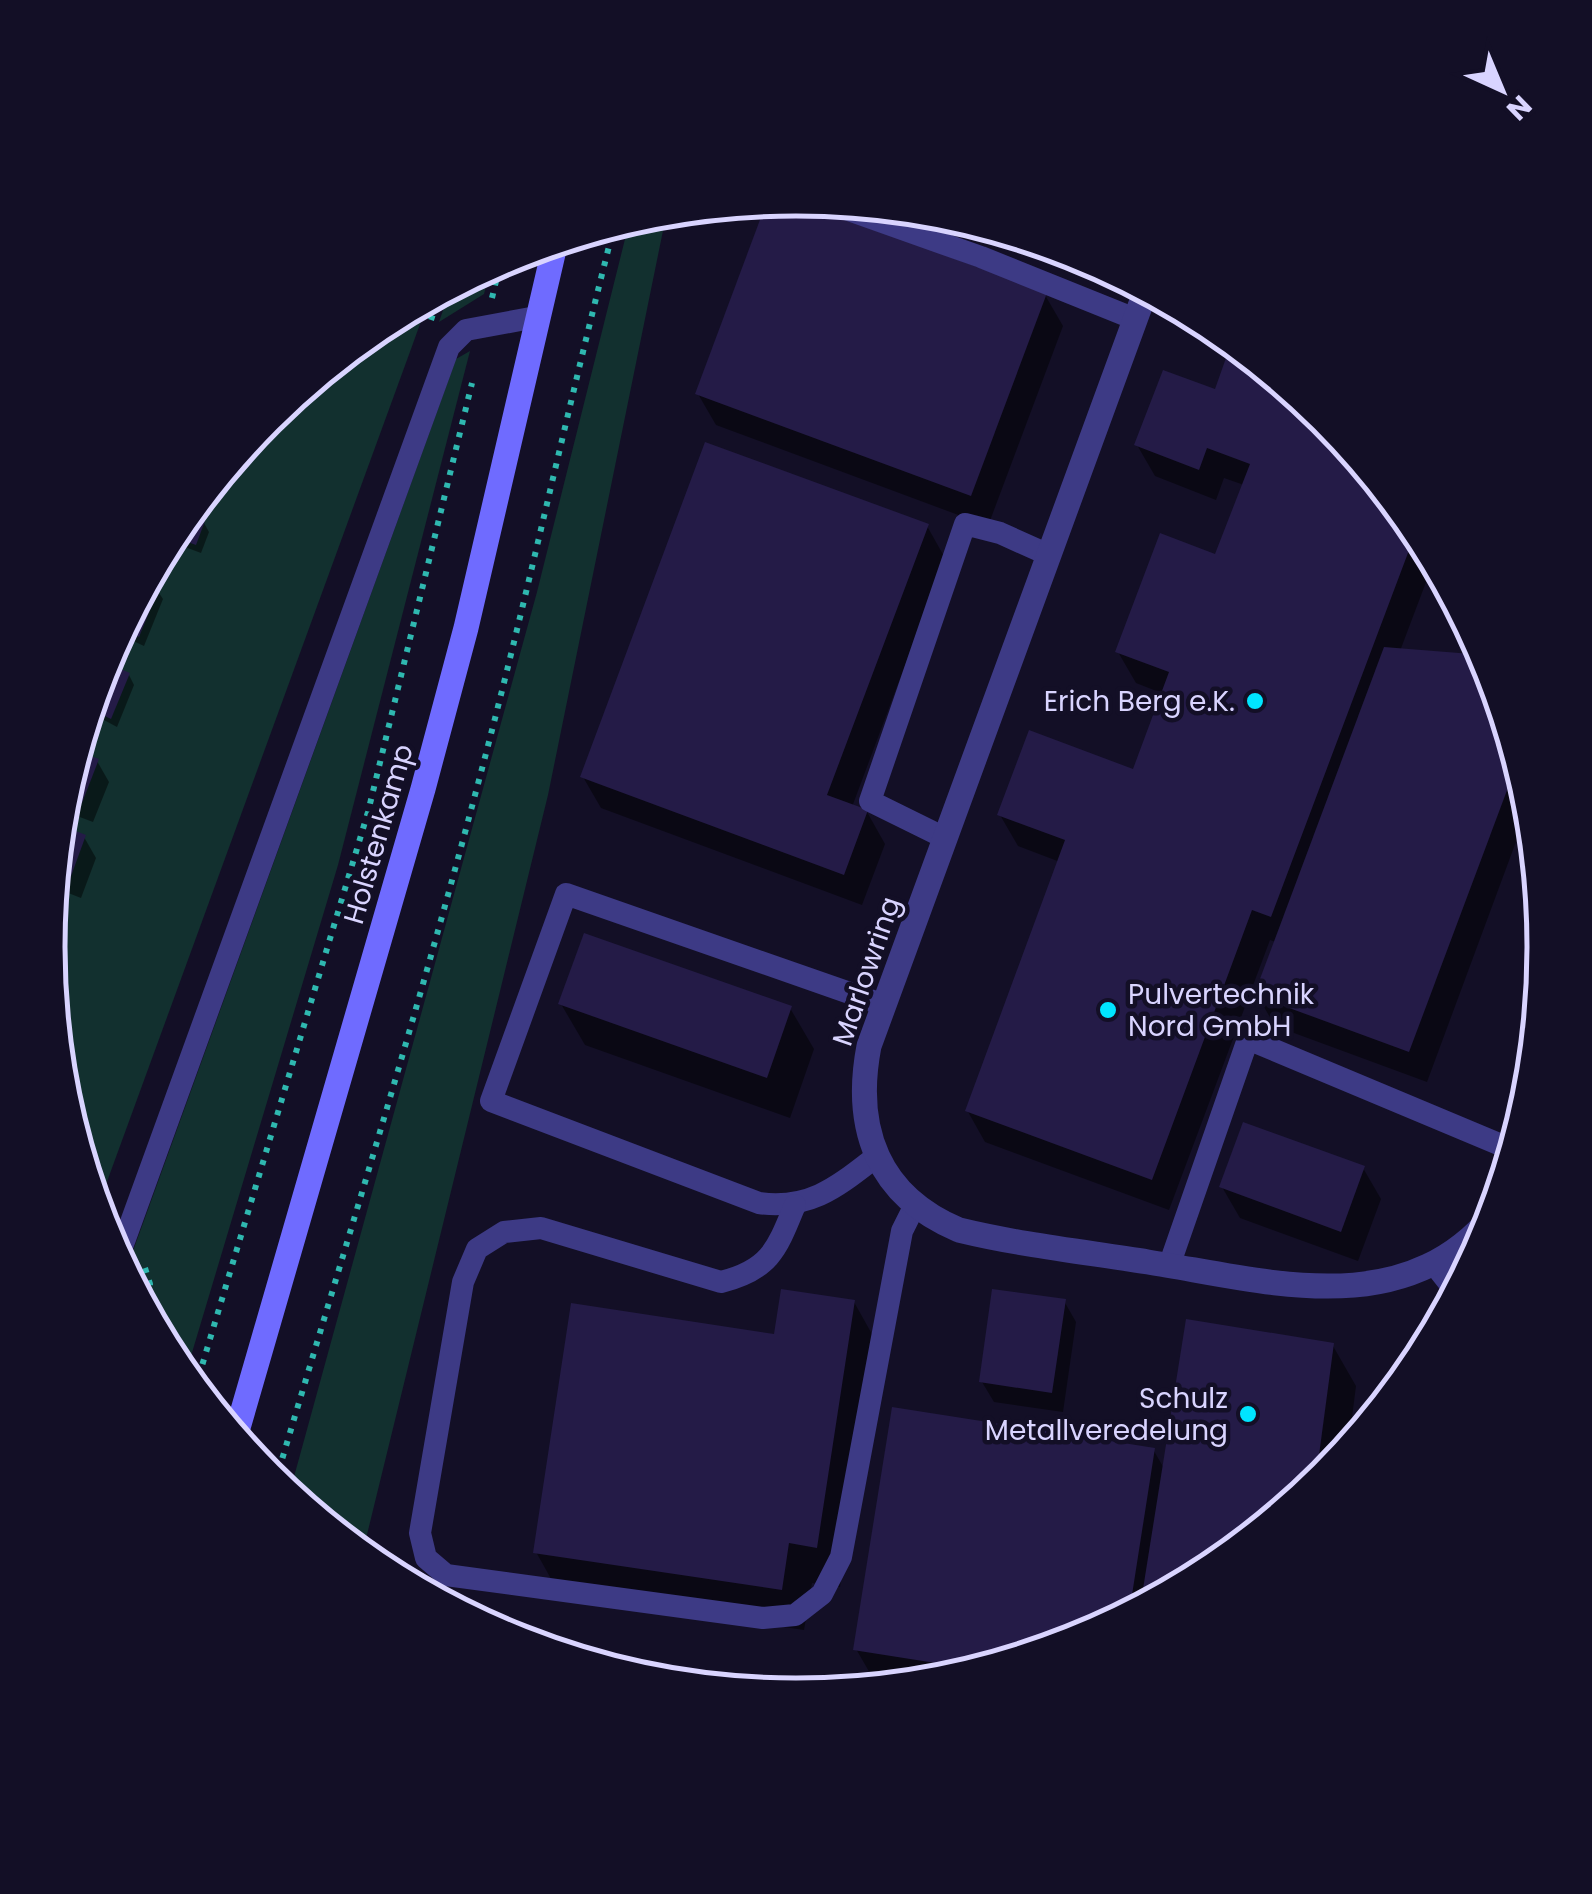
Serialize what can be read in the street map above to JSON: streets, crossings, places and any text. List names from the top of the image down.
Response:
{
  "streets": {
    "main road": ["Holstenkamp"],
    "street": ["Marlowring"]
  },
  "places": ["Erich Berg e.K.", "Pulvertechnik Nord GmbH", "Schulz Metallveredelung"],
  "north": "bottom right"
}
